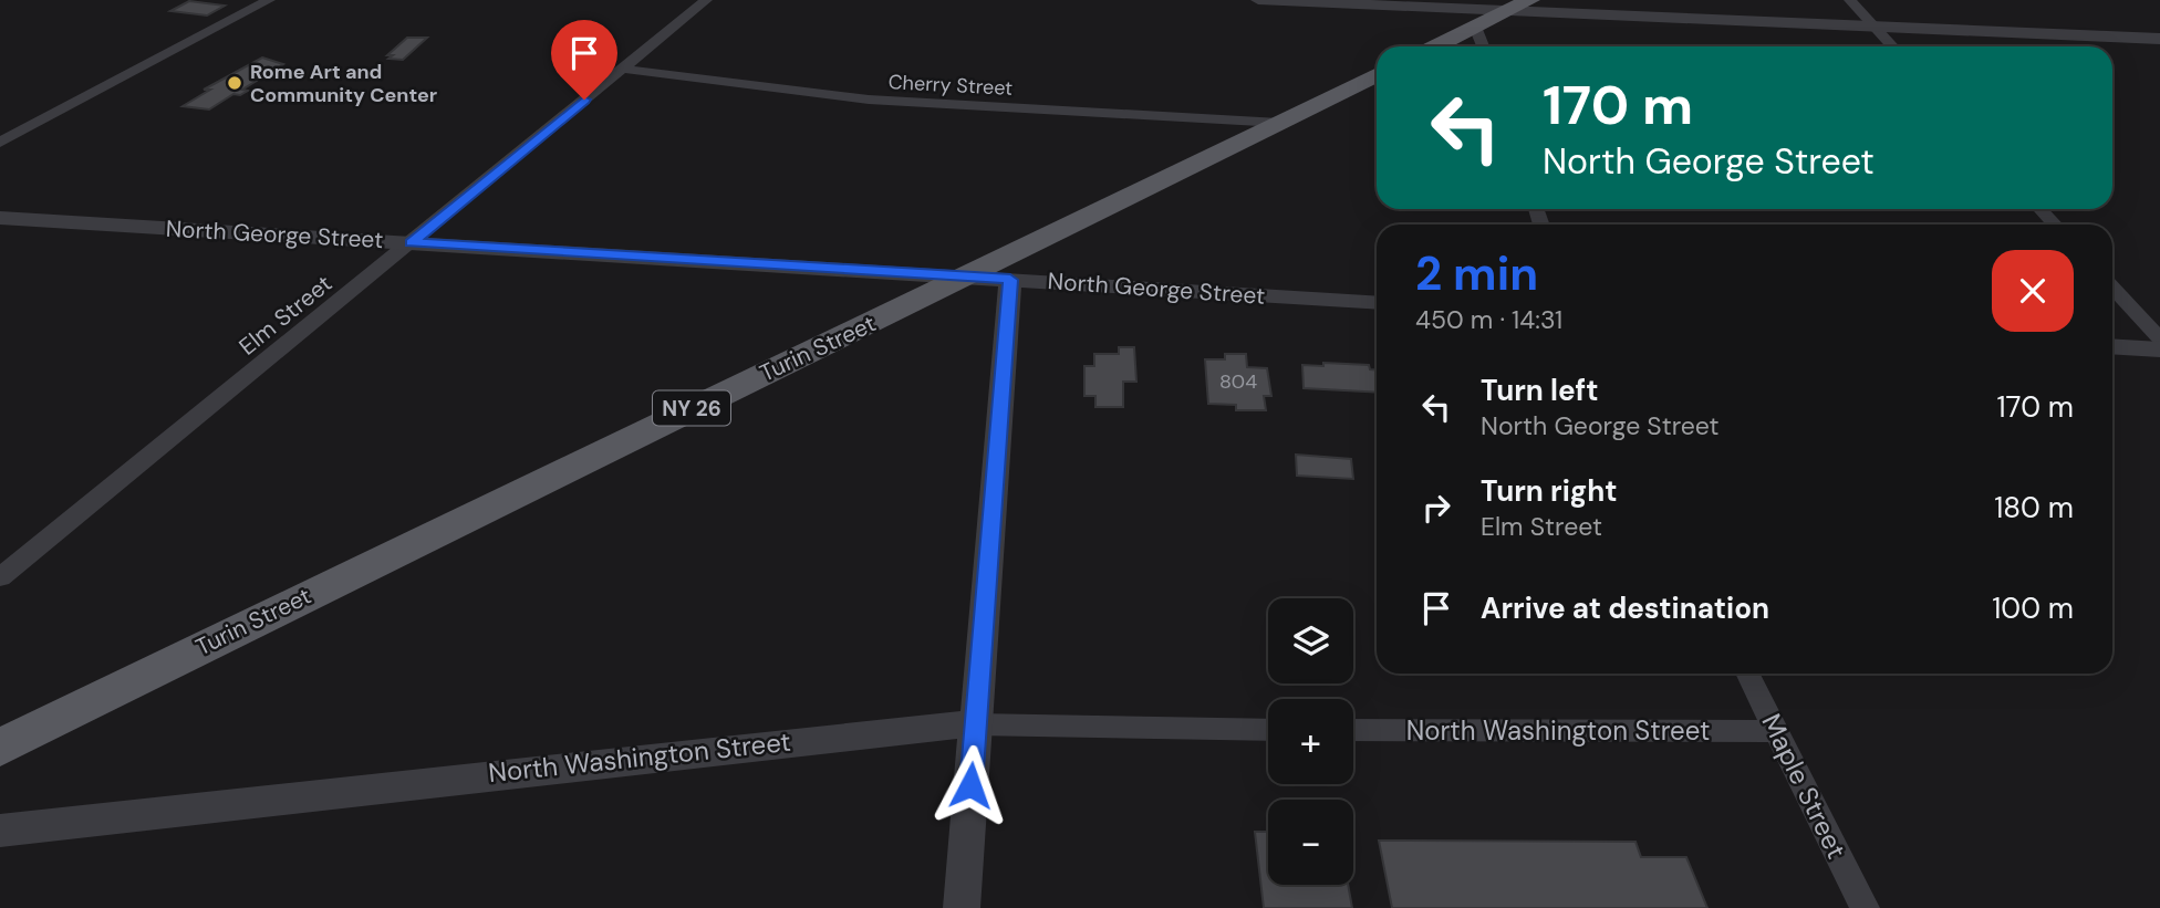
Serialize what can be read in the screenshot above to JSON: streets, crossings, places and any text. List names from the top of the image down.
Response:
{
  "streets": {
    "main road": ["Turin Street", "NY 26"],
    "street": [
      "Cherry Street",
      "North George Street",
      "Elm Street",
      "North Washington Street",
      "Maple Street"
    ]
  },
  "crossings": [
    ["Cherry Street", "Elm Street"],
    ["Cherry Street", "Turin Street"],
    ["North George Street", "Elm Street"],
    ["North George Street", "Turin Street"],
    ["North Washington Street", "Maple Street"]
  ],
  "places": ["Rome Art and Community Center"],
  "house_numbers": ["804"],
  "page": {
    "turn": ["170 m", "North George Street"],
    "heading": ["2 min", "450 m · 14:31"],
    "list": [
      {
        "name": "Turn left",
        "note": "North George Street",
        "value": "170 m"
      },
      {
        "name": "Turn right",
        "note": "Elm Street",
        "value": "180 m"
      },
      {
        "name": "Arrive at destination",
        "value": "100 m"
      }
    ],
    "map_buttons": ["+", "−"]
  }
}
